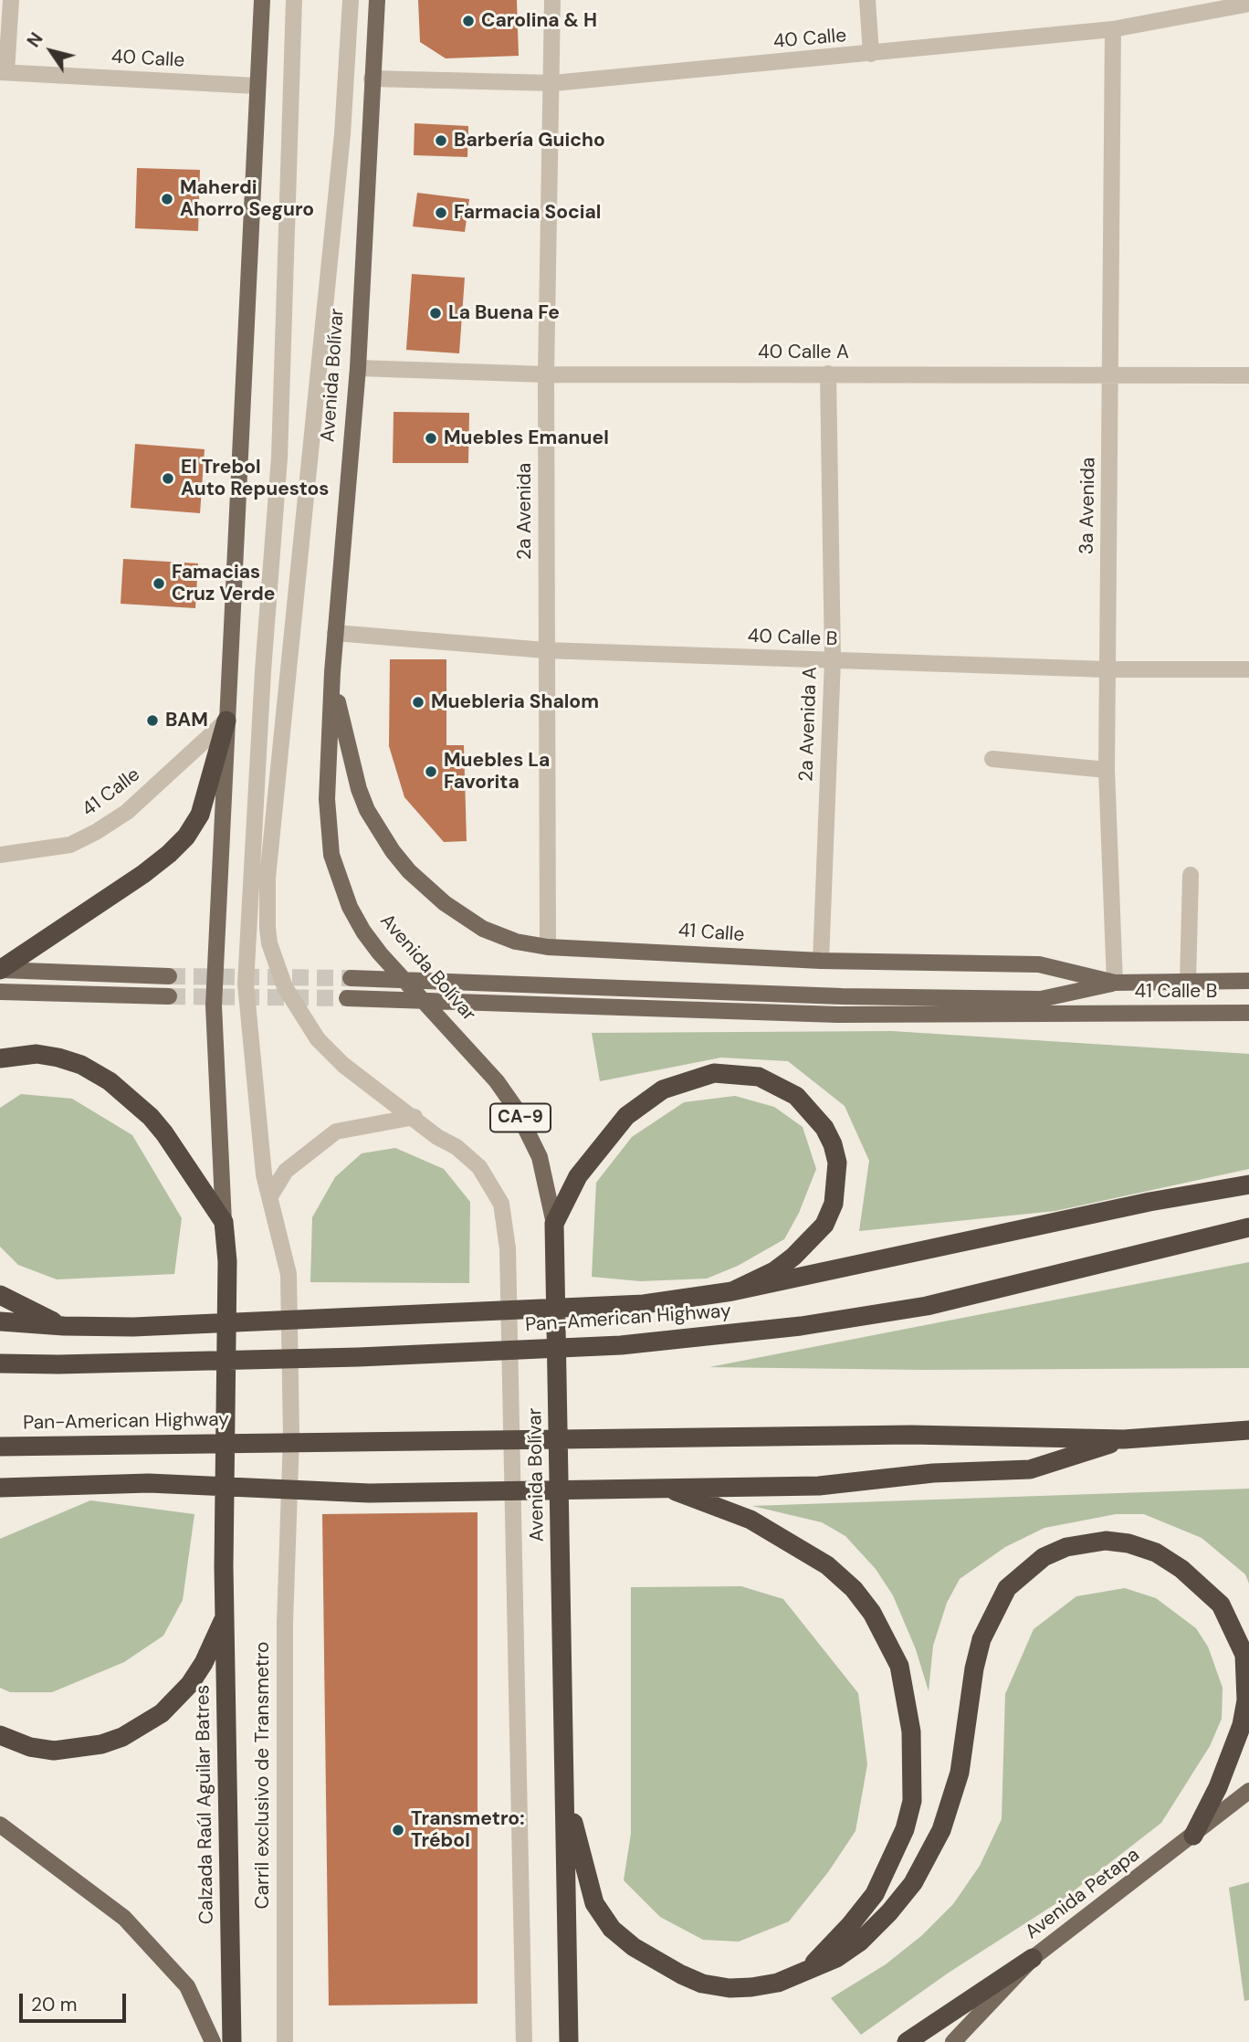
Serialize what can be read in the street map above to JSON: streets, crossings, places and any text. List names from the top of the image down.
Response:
{
  "streets": {
    "highway": ["Avenida Bolívar", "Pan-American Highway", "Calzada Raúl Aguilar Batres"],
    "main road": [
      "41 Calle",
      "41 Calle B",
      "CA-9",
      "Avenida Petapa"
    ],
    "street": [
      "40 Calle",
      "40 Calle A",
      "3a Avenida",
      "2a Avenida",
      "40 Calle B",
      "2a Avenida A",
      "Carril exclusivo de Transmetro"
    ]
  },
  "crossings": [
    ["40 Calle", "Avenida Bolívar"],
    ["40 Calle", "3a Avenida"],
    ["40 Calle", "2a Avenida"],
    ["40 Calle A", "Avenida Bolívar"],
    ["40 Calle A", "3a Avenida"],
    ["40 Calle A", "2a Avenida"],
    ["40 Calle A", "2a Avenida A"],
    ["Avenida Bolívar", "40 Calle B"],
    ["Avenida Bolívar", "41 Calle"],
    ["3a Avenida", "40 Calle B"],
    ["3a Avenida", "41 Calle"],
    ["2a Avenida", "40 Calle B"],
    ["2a Avenida", "41 Calle"],
    ["40 Calle B", "2a Avenida A"],
    ["2a Avenida A", "41 Calle"]
  ],
  "places": [
    "Carolina & H",
    "Barbería Guicho",
    "Maherdi Ahorro Seguro",
    "Farmacia Social",
    "La Buena Fe",
    "Muebles Emanuel",
    "El Trebol Auto Repuestos",
    "Famacias Cruz Verde",
    "Muebleria Shalom",
    "BAM",
    "Muebles La Favorita",
    "Transmetro: Trébol"
  ],
  "scale_bar": "20 m",
  "north": "top left"
}
